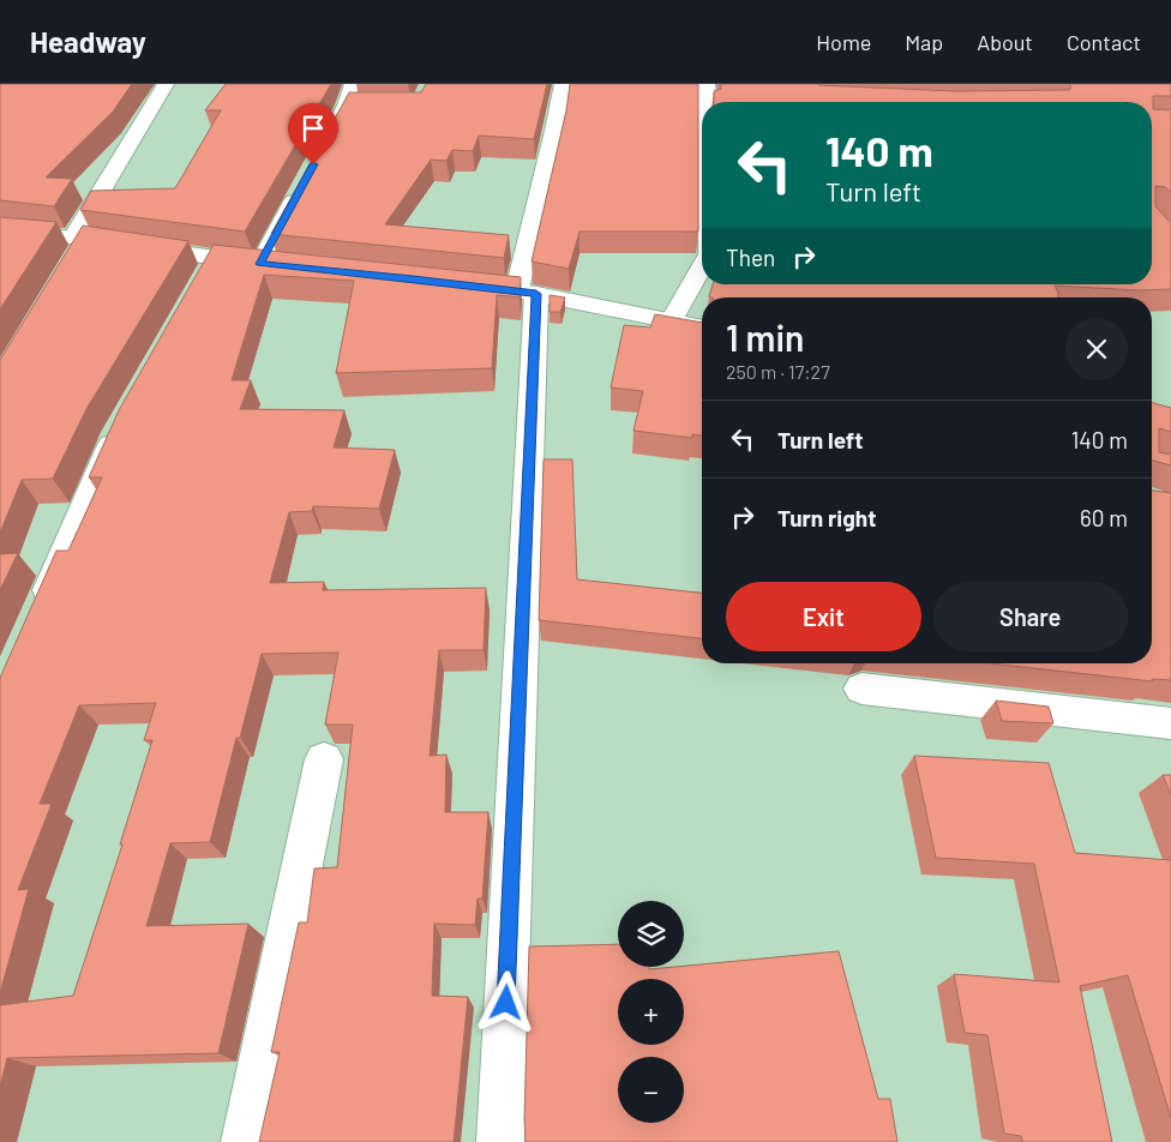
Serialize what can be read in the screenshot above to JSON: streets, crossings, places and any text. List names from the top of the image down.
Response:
{
  "page": {
    "header": "Headway",
    "nav": [
      "Home",
      "Map",
      "About",
      "Contact"
    ],
    "turn": ["140 m", "Turn left"],
    "then": "Then",
    "heading": ["1 min", "250 m · 17:27"],
    "list": [
      {
        "name": "Turn left",
        "value": "140 m"
      },
      {
        "name": "Turn right",
        "value": "60 m"
      }
    ],
    "buttons": ["Exit", "Share"],
    "map_buttons": ["+", "−"]
  }
}
